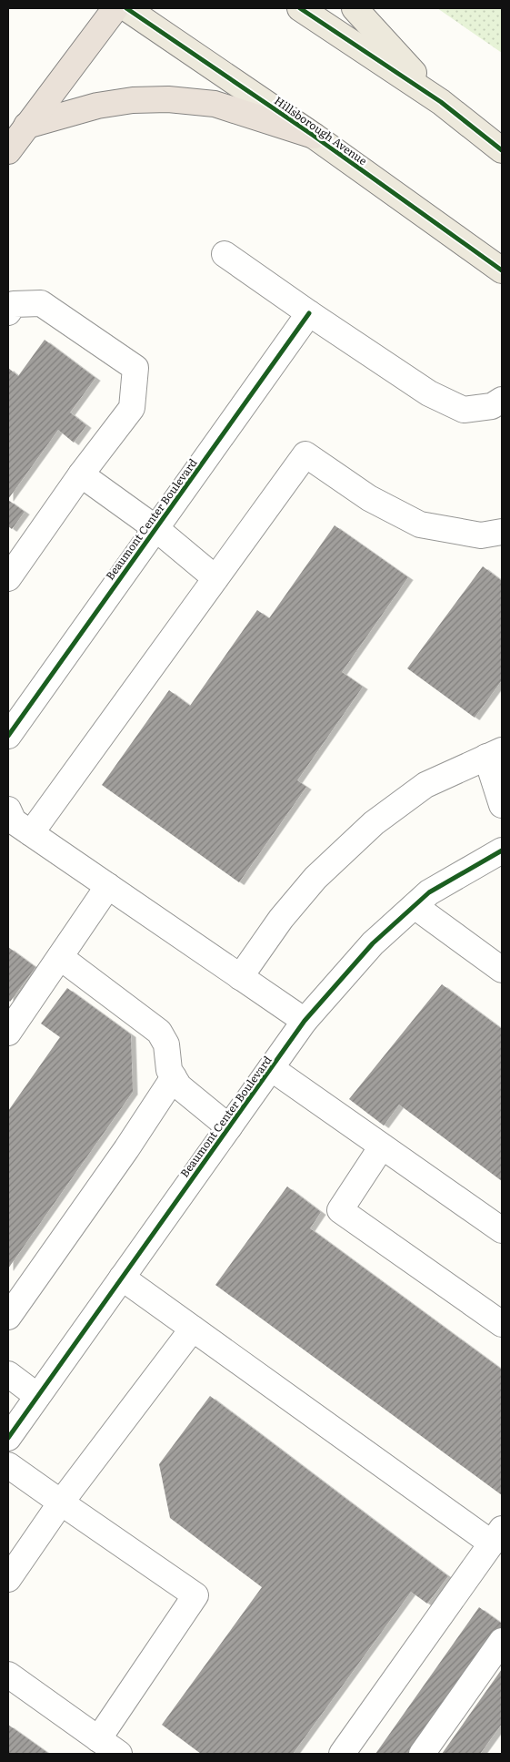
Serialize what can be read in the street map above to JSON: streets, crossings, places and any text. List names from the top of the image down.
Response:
{
  "streets": {
    "main road": ["Hillsborough Avenue"],
    "street": ["Beaumont Center Boulevard"]
  }
}
